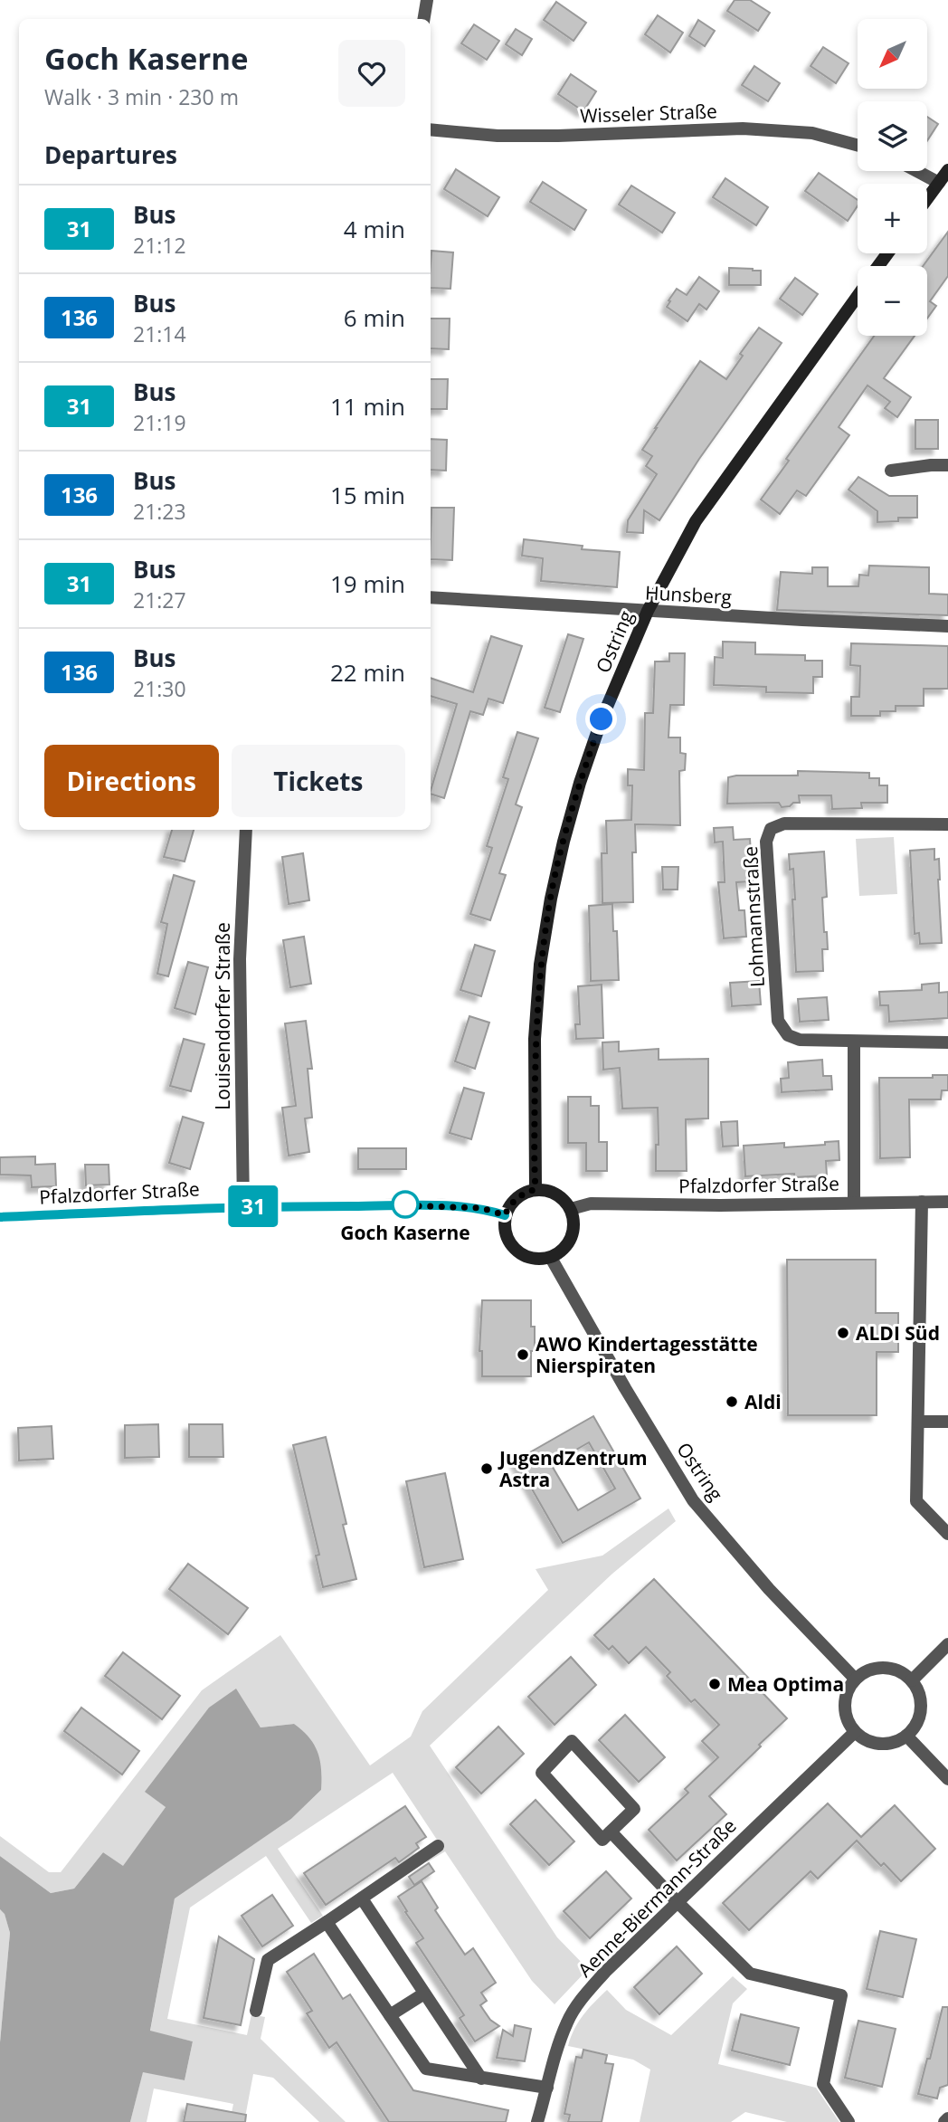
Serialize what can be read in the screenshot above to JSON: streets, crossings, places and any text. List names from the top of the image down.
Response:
{
  "streets": {
    "street": [
      "Wisseler Straße",
      "Hunsberg",
      "Ostring",
      "Lohmannstraße",
      "Louisendorfer Straße",
      "Pfalzdorfer Straße",
      "Aenne-Biermann-Straße"
    ]
  },
  "crossings": [
    ["Hunsberg", "Ostring"],
    ["Ostring", "Pfalzdorfer Straße"],
    ["Ostring", "Aenne-Biermann-Straße"],
    ["Louisendorfer Straße", "Pfalzdorfer Straße"]
  ],
  "places": [
    "Goch Kaserne",
    "ALDI Süd",
    "AWO Kindertagesstätte Nierspiraten",
    "Aldi",
    "JugendZentrum Astra",
    "Mea Optima"
  ],
  "lines": ["bus line 31"],
  "north": "bottom left",
  "page": {
    "on_map": "31",
    "map_buttons": ["+", "−"],
    "heading": [
      ["Goch Kaserne", "Walk · 3 min · 230 m"],
      "Departures"
    ],
    "list": [
      {
        "mark": "31",
        "name": "Bus",
        "note": "21:12",
        "value": "4 min"
      },
      {
        "mark": "136",
        "name": "Bus",
        "note": "21:14",
        "value": "6 min"
      },
      {
        "mark": "31",
        "name": "Bus",
        "note": "21:19",
        "value": "11 min"
      },
      {
        "mark": "136",
        "name": "Bus",
        "note": "21:23",
        "value": "15 min"
      },
      {
        "mark": "31",
        "name": "Bus",
        "note": "21:27",
        "value": "19 min"
      },
      {
        "mark": "136",
        "name": "Bus",
        "note": "21:30",
        "value": "22 min"
      }
    ],
    "buttons": ["Directions", "Tickets"]
  }
}
